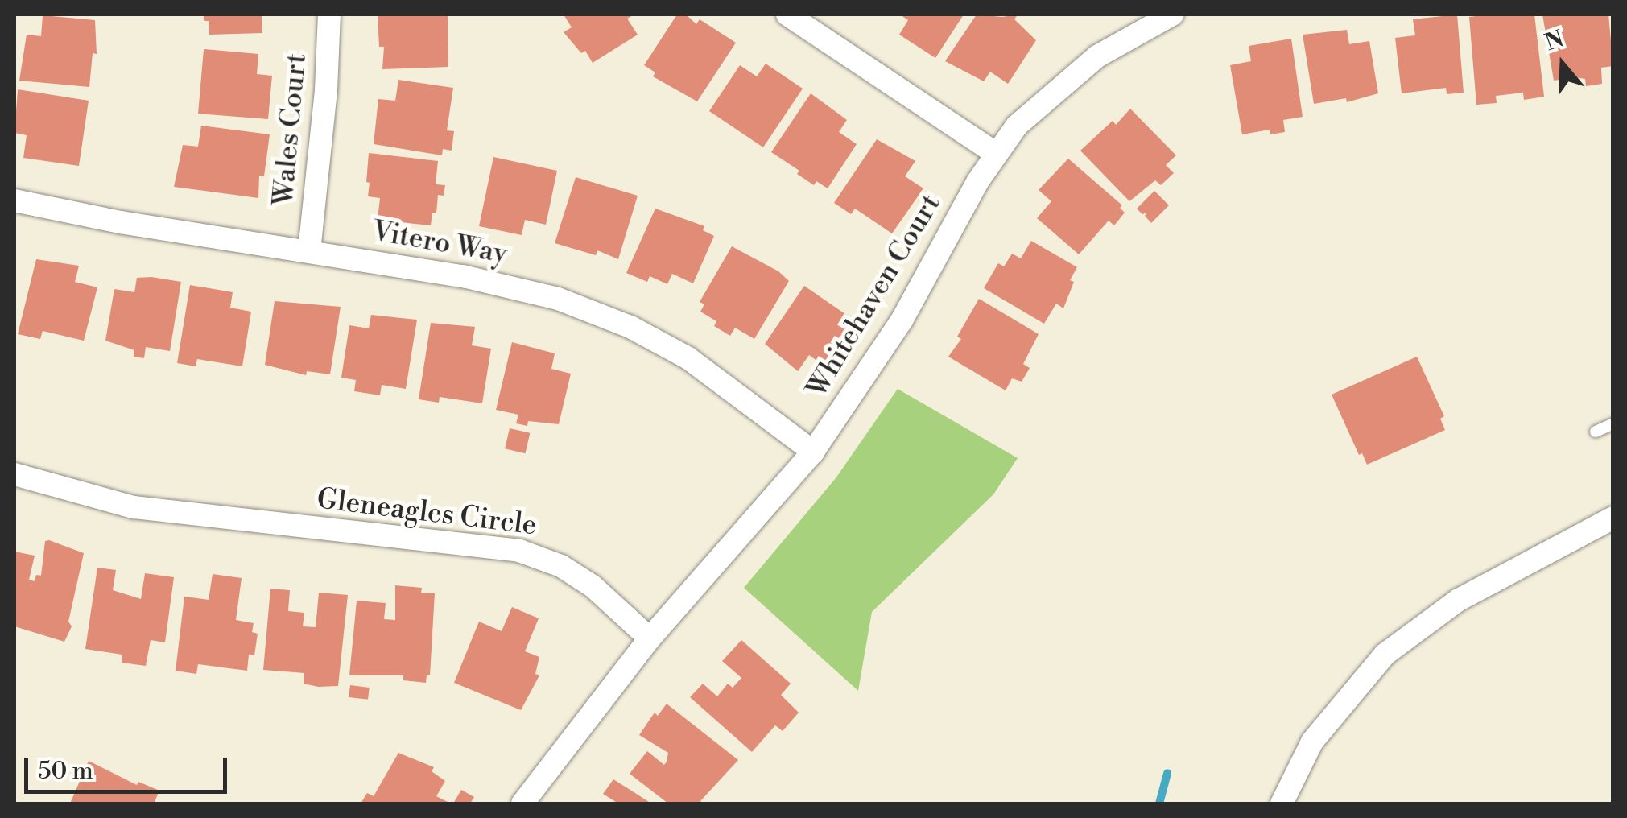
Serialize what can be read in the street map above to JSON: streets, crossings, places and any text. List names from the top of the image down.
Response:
{
  "streets": {
    "street": [
      "Wales Court",
      "Vitero Way",
      "Whitehaven Court",
      "Gleneagles Circle"
    ]
  },
  "crossings": [
    ["Wales Court", "Vitero Way"],
    ["Vitero Way", "Whitehaven Court"],
    ["Whitehaven Court", "Gleneagles Circle"]
  ],
  "scale_bar": "50 m",
  "north": "top"
}
